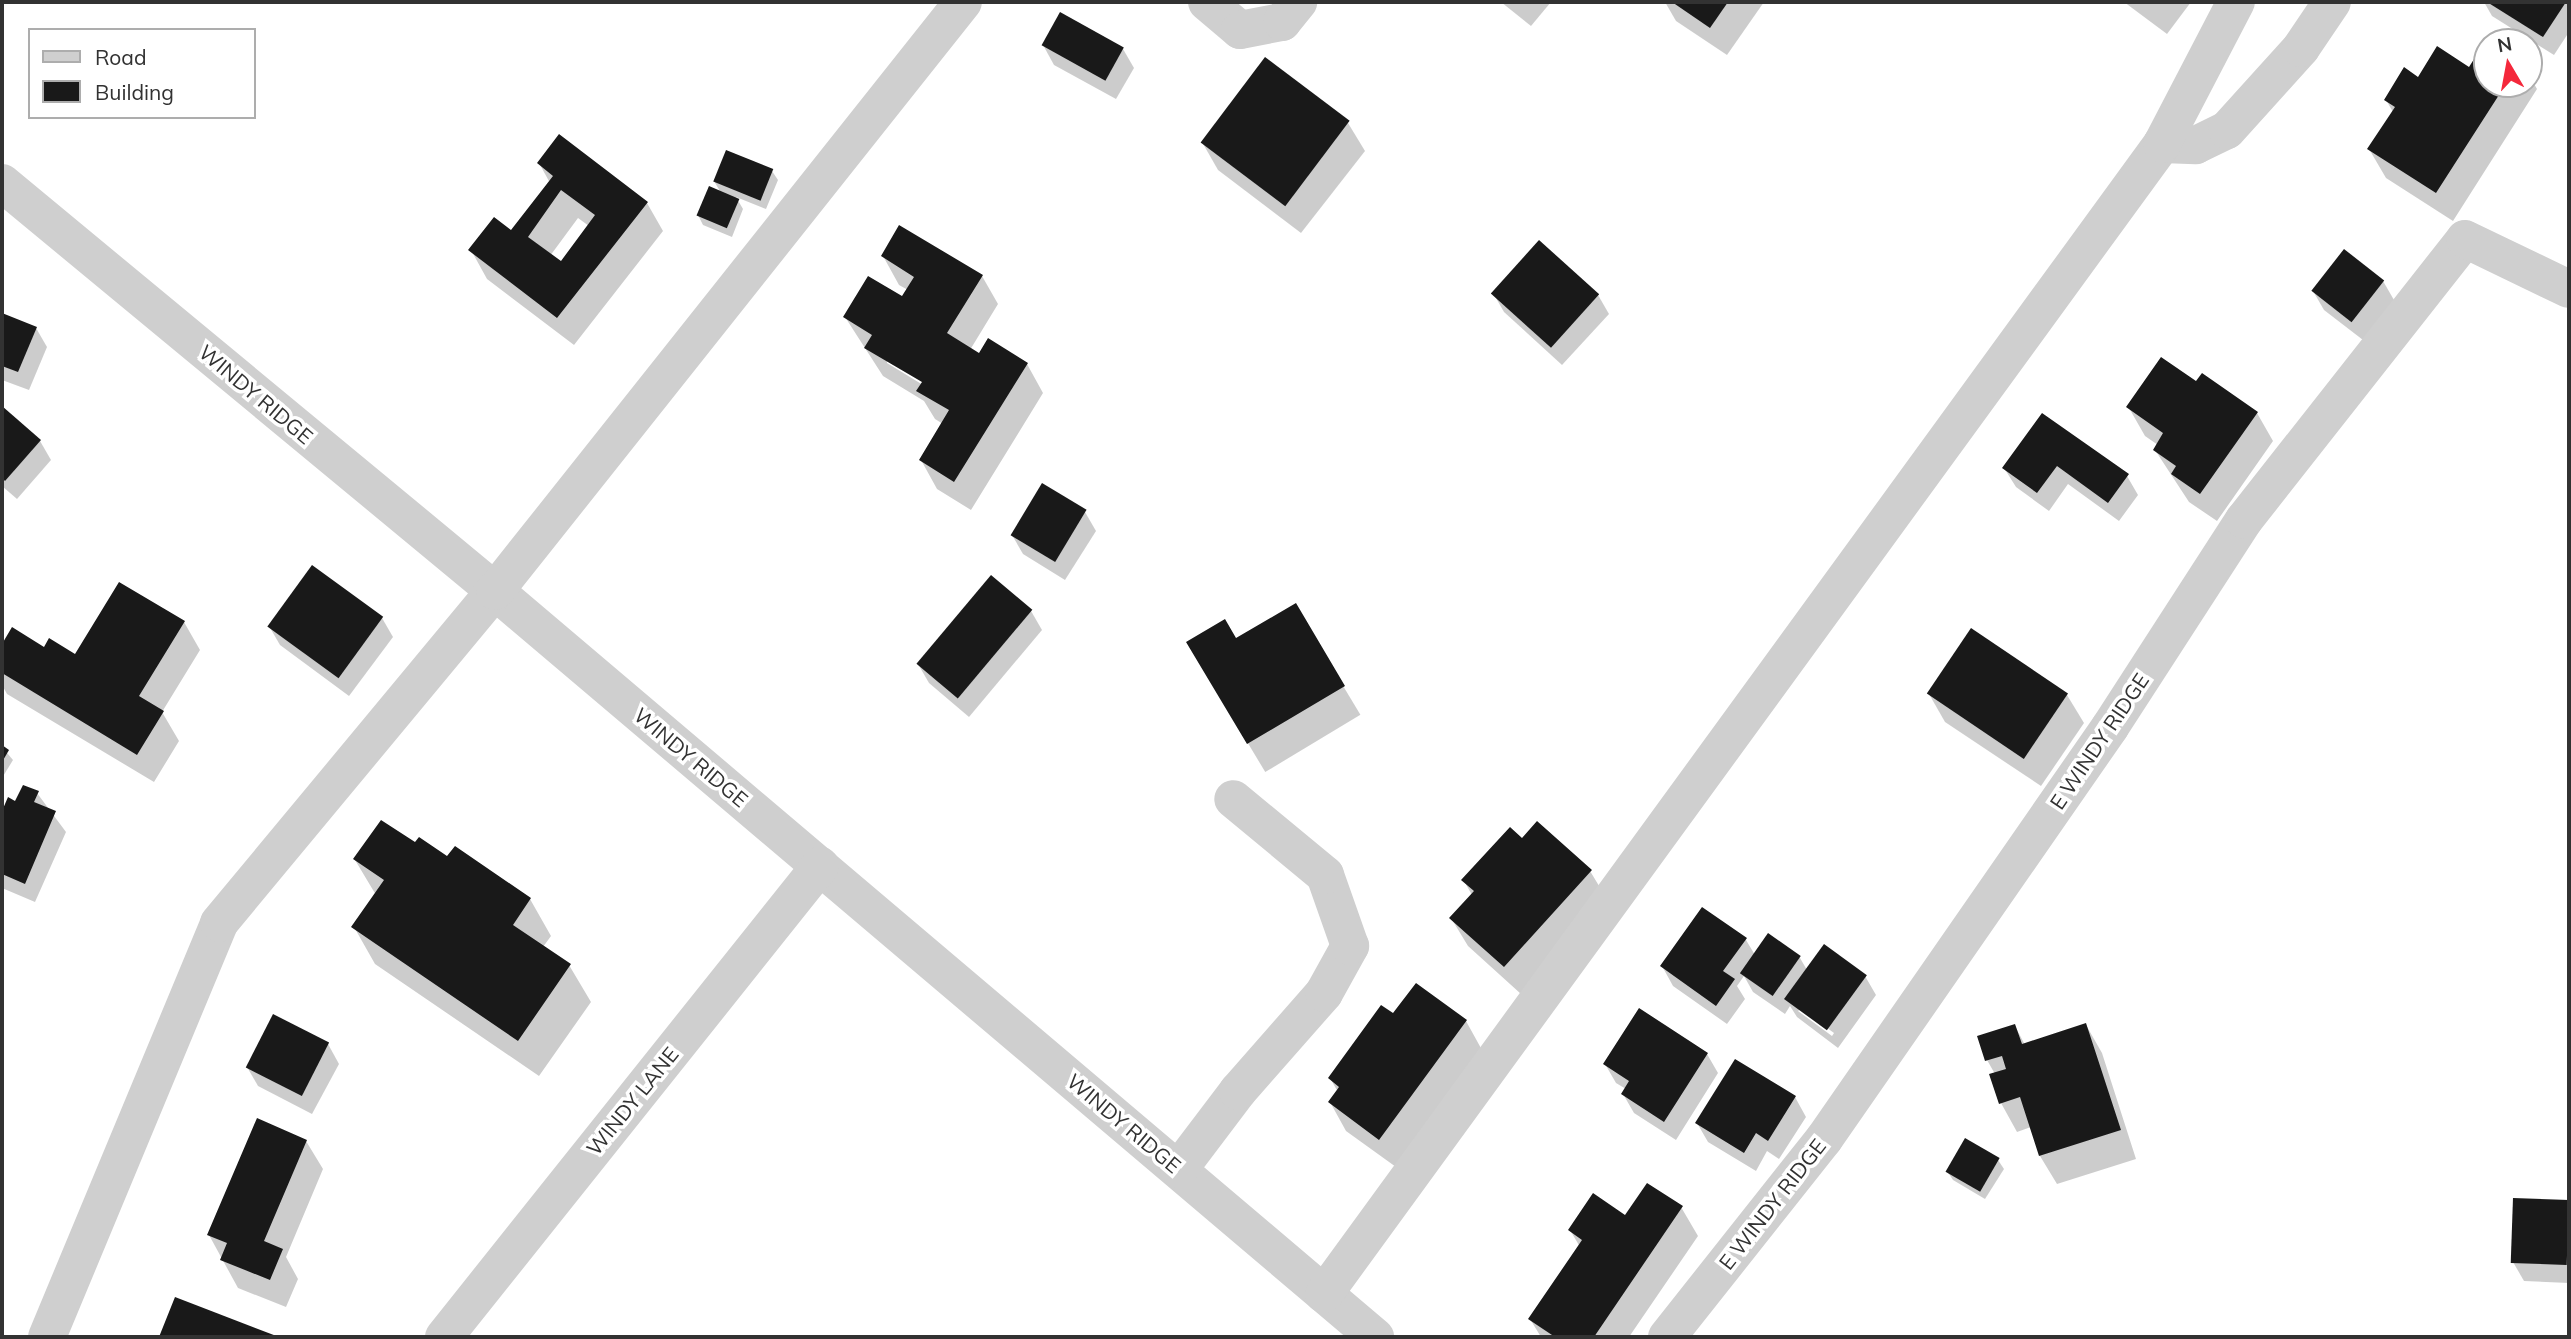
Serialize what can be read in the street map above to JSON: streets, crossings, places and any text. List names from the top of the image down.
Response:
{
  "streets": {
    "street": ["WINDY RIDGE", "E WINDY RIDGE", "WINDY LANE"]
  },
  "crossings": [
    ["WINDY RIDGE", "WINDY LANE"]
  ],
  "legend": ["Road", "Building"],
  "north": "top"
}
